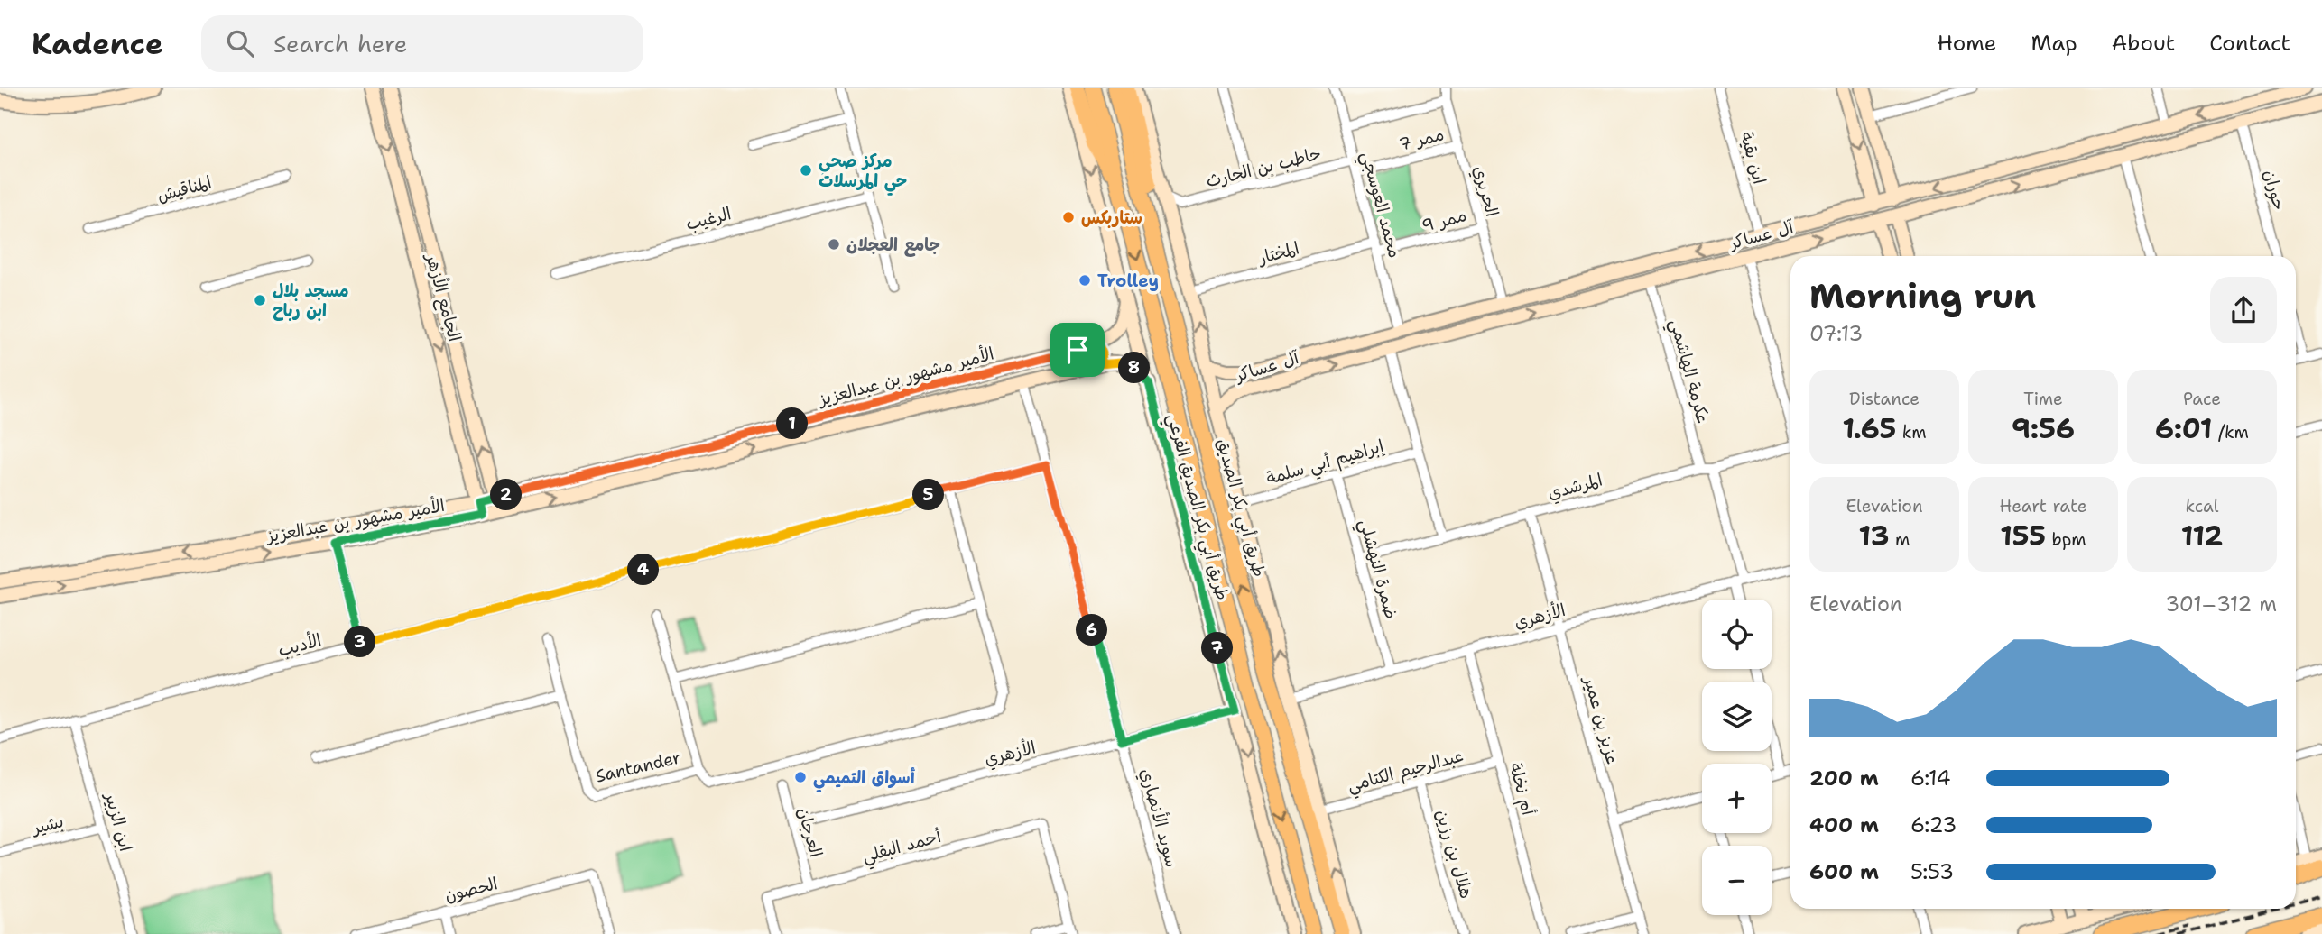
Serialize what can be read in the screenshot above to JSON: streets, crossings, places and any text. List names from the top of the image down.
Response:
{
  "streets": {
    "main road": ["طريق أبي بكر الصديق"],
    "street": [
      "ممر 7",
      "ابن بقية",
      "حاطب بن الحارث",
      "المناقيش",
      "حوران",
      "الحريري",
      "محمد العوسجي",
      "الرغيب",
      "ممر 9",
      "آل عساكر",
      "المختار",
      "الجامع الأزهر",
      "عكرمة الهاشمي",
      "الأمير مشهور بن عبدالعزيز",
      "إبراهيم أبي سلمة",
      "المرشدي",
      "طريق أبي بكر الصديق الفرعي",
      "ضمرة النهشلي",
      "الأزهري",
      "الأديب",
      "عزيز بن عمير",
      "Santander",
      "عبدالرحيم الكتامي",
      "أم نخلة",
      "سويد الأنصاري",
      "ابن الزبير",
      "بشير",
      "العرجان",
      "أحمد البقلي",
      "هلال بن رزين",
      "الحصون"
    ]
  },
  "crossings": [
    ["ممر 7", "الحريري"],
    ["ممر 7", "محمد العوسجي"],
    ["ابن بقية", "آل عساكر"],
    ["حاطب بن الحارث", "محمد العوسجي"],
    ["حوران", "آل عساكر"],
    ["الحريري", "ممر 9"],
    ["الحريري", "آل عساكر"],
    ["محمد العوسجي", "ممر 9"],
    ["محمد العوسجي", "آل عساكر"],
    ["محمد العوسجي", "المختار"],
    ["آل عساكر", "عكرمة الهاشمي"],
    ["الجامع الأزهر", "الأمير مشهور بن عبدالعزيز"],
    ["عكرمة الهاشمي", "المرشدي"],
    ["الأمير مشهور بن عبدالعزيز", "طريق أبي بكر الصديق الفرعي"],
    ["الأمير مشهور بن عبدالعزيز", "سويد الأنصاري"],
    ["إبراهيم أبي سلمة", "ضمرة النهشلي"],
    ["المرشدي", "ضمرة النهشلي"],
    ["المرشدي", "عزيز بن عمير"],
    ["طريق أبي بكر الصديق الفرعي", "الأزهري"],
    ["ضمرة النهشلي", "الأزهري"],
    ["الأزهري", "عزيز بن عمير"],
    ["الأزهري", "أم نخلة"],
    ["الأزهري", "سويد الأنصاري"],
    ["الأزهري", "العرجان"],
    ["الأديب", "سويد الأنصاري"],
    ["الأديب", "ابن الزبير"],
    ["عبدالرحيم الكتامي", "أم نخلة"],
    ["عبدالرحيم الكتامي", "هلال بن رزين"],
    ["ابن الزبير", "بشير"],
    ["العرجان", "أحمد البقلي"]
  ],
  "places": [
    "مركز صحي حي المرسلات",
    "ستاربكس",
    "جامع العجلان",
    "Trolley",
    "مسجد بلال ابن رباح",
    "أسواق التميمي"
  ],
  "page": {
    "header": "Kadence",
    "search": "Search here",
    "nav": [
      "Home",
      "Map",
      "About",
      "Contact"
    ],
    "heading": ["Morning run", "07:13"],
    "pins": [
      "8",
      "1",
      "2",
      "5",
      "4",
      "6",
      "3",
      "7"
    ],
    "stats": [
      ["Distance", "1.65 km"],
      ["Time", "9:56"],
      ["Pace", "6:01 /km"],
      ["Elevation", "13 m"],
      ["Heart rate", "155 bpm"],
      ["kcal", "112"]
    ],
    "chart": ["Elevation", "301–312 m"],
    "map_buttons": ["+", "−"],
    "list": [
      {
        "name": "200 m",
        "note": "6:14"
      },
      {
        "name": "400 m",
        "note": "6:23"
      },
      {
        "name": "600 m",
        "note": "5:53"
      }
    ]
  }
}
